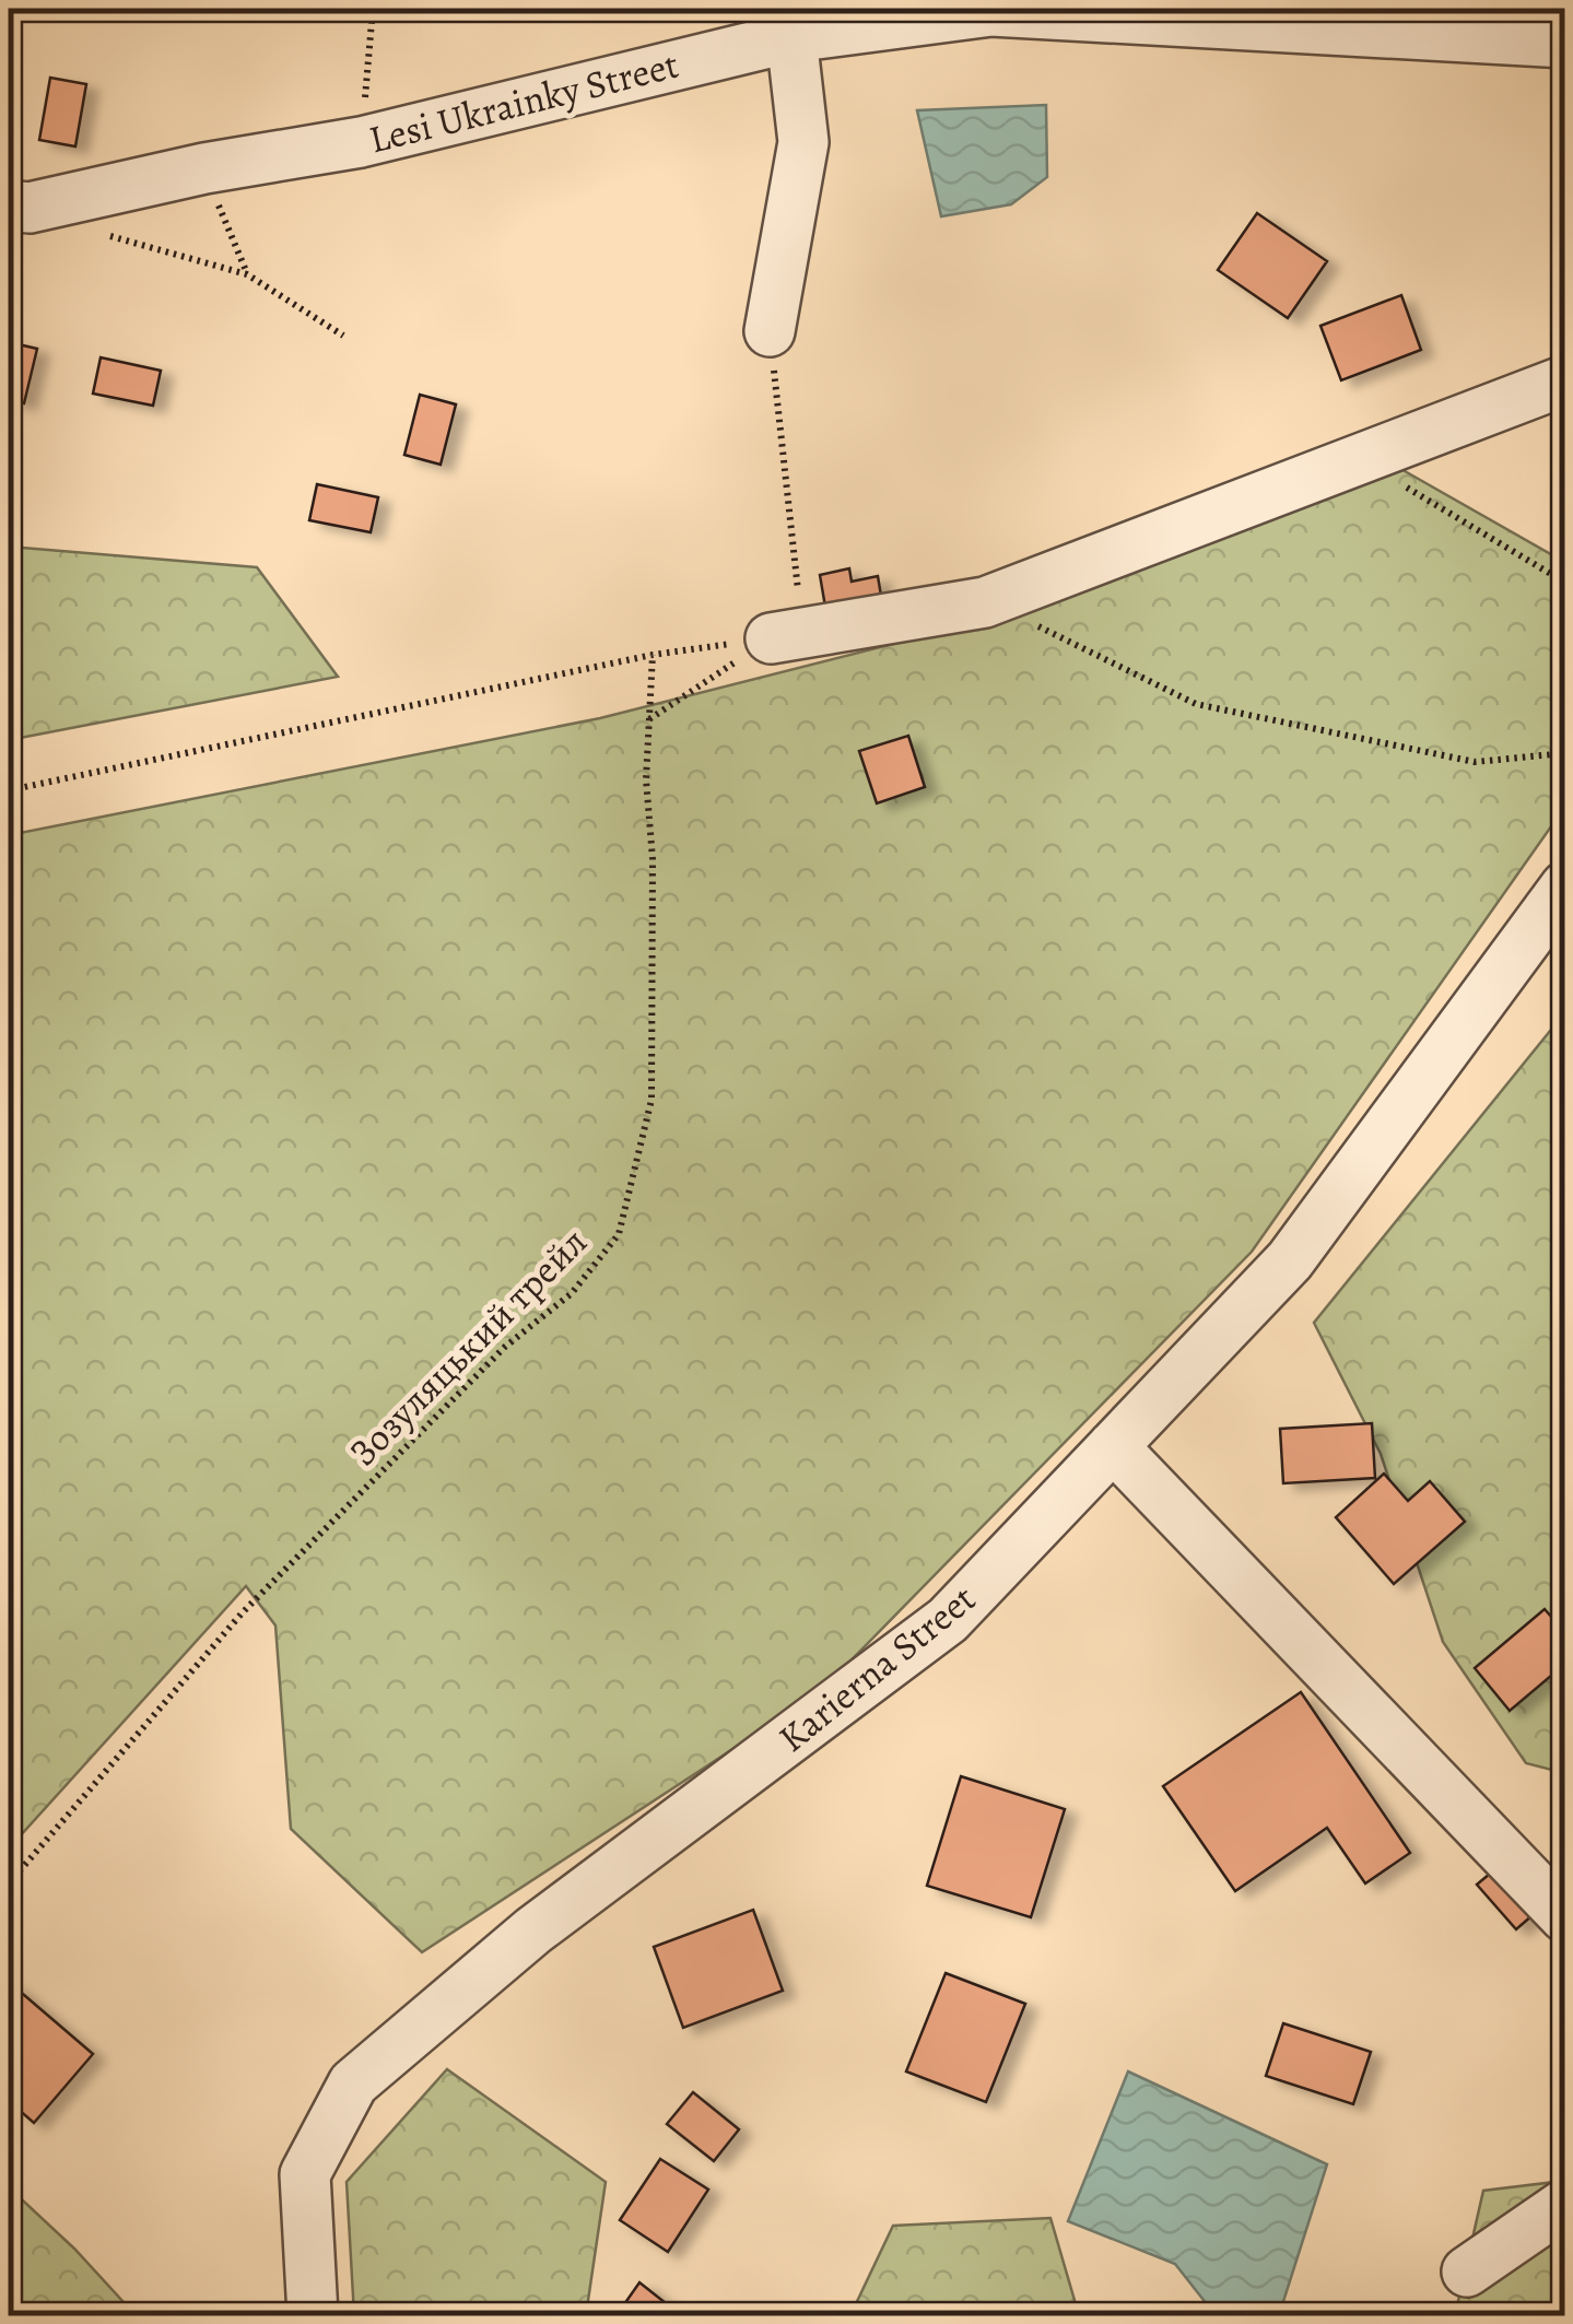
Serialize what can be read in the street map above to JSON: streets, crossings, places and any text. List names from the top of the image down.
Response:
{
  "streets": {
    "street": ["Lesi Ukrainky Street", "Karierna Street"],
    "path": ["Зозуляцький трейл"]
  }
}
